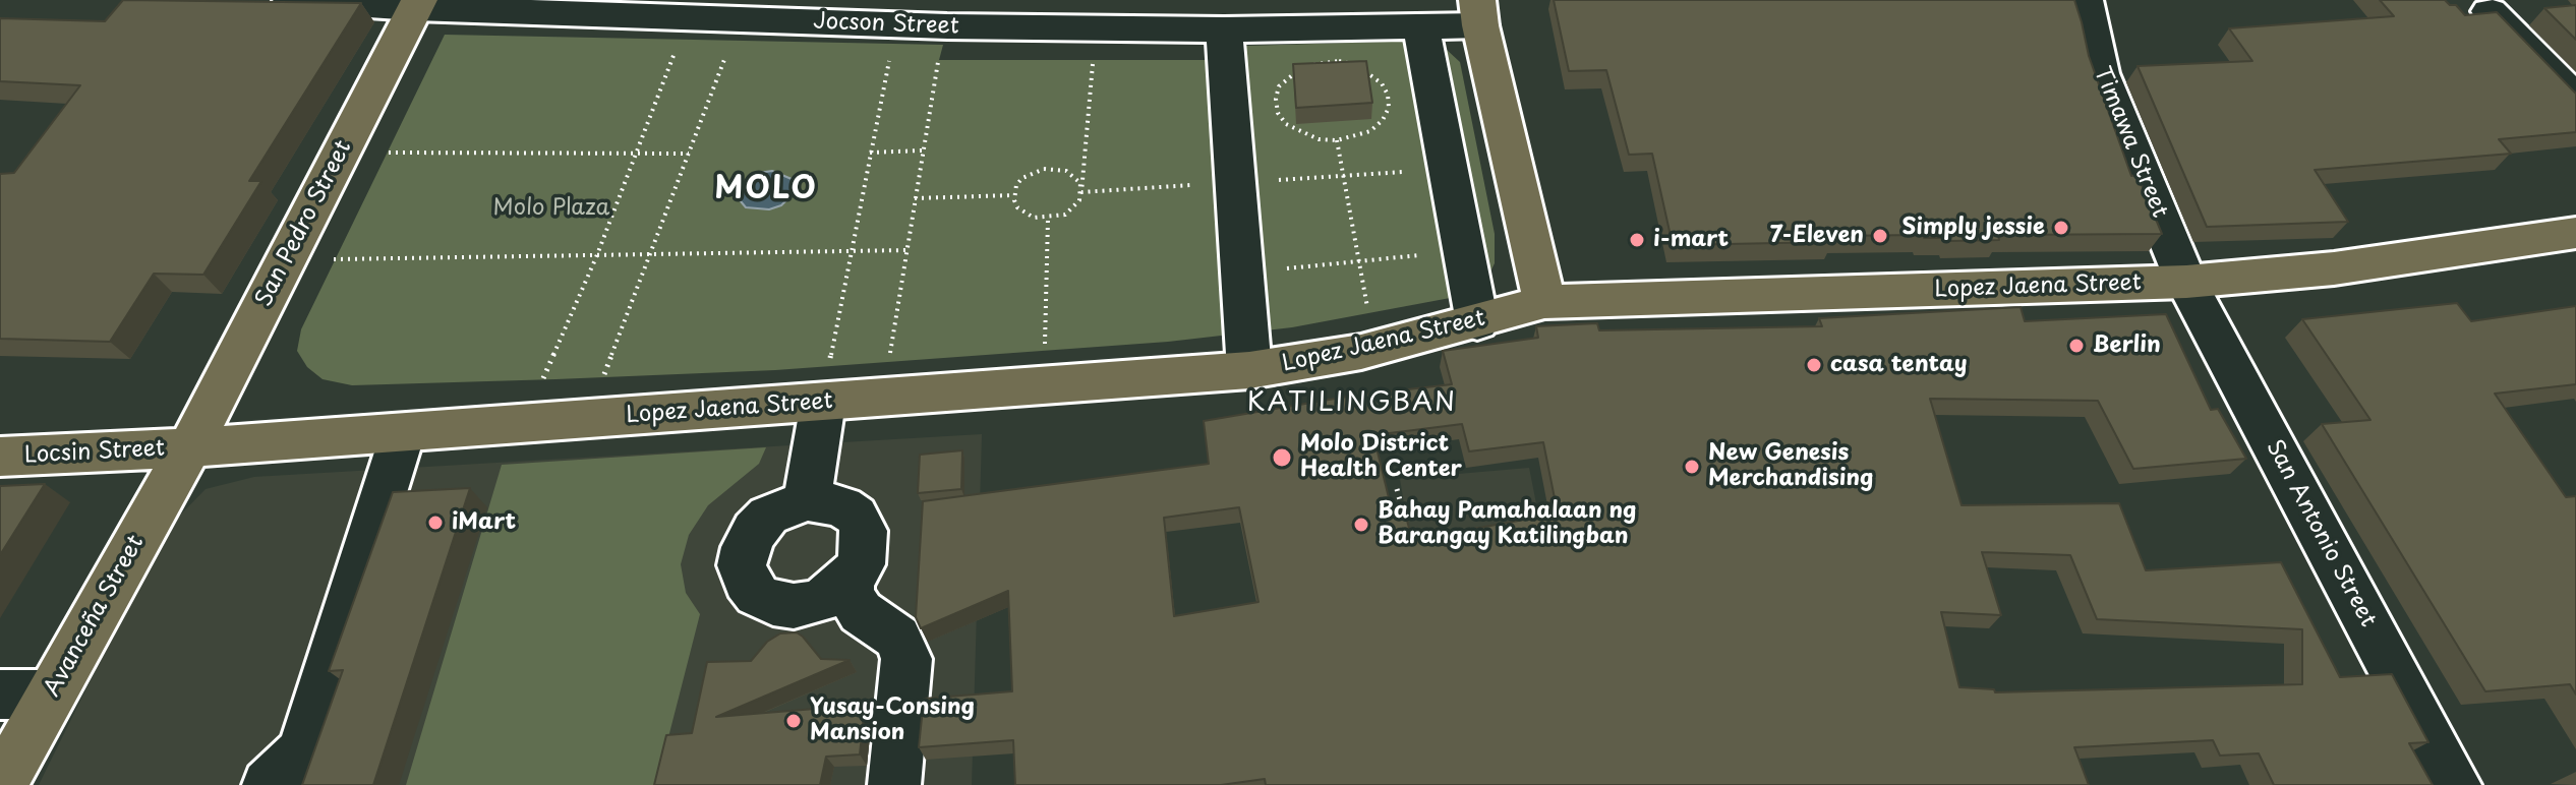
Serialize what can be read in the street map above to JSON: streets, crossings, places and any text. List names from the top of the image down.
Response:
{
  "streets": {
    "main road": [
      "San Pedro Street",
      "Lopez Jaena Street",
      "Locsin Street",
      "Avanceña Street"
    ],
    "street": ["Jocson Street", "Timawa Street", "San Antonio Street"]
  },
  "crossings": [
    ["Jocson Street", "San Pedro Street"],
    ["Timawa Street", "Lopez Jaena Street"],
    ["Timawa Street", "San Antonio Street"],
    ["San Pedro Street", "Lopez Jaena Street"],
    ["San Pedro Street", "Locsin Street"],
    ["San Pedro Street", "Avanceña Street"],
    ["Lopez Jaena Street", "Locsin Street"],
    ["Lopez Jaena Street", "San Antonio Street"],
    ["Lopez Jaena Street", "Avanceña Street"],
    ["Locsin Street", "Avanceña Street"]
  ],
  "districts": ["MOLO", "KATILINGBAN"],
  "parks": ["Molo Plaza"],
  "places": [
    "Simply jessie",
    "7-Eleven",
    "i-mart",
    "Berlin",
    "casa tentay",
    "Molo District Health Center",
    "New Genesis Merchandising",
    "iMart",
    "Bahay Pamahalaan ng Barangay Katilingban",
    "Yusay-Consing Mansion"
  ]
}
